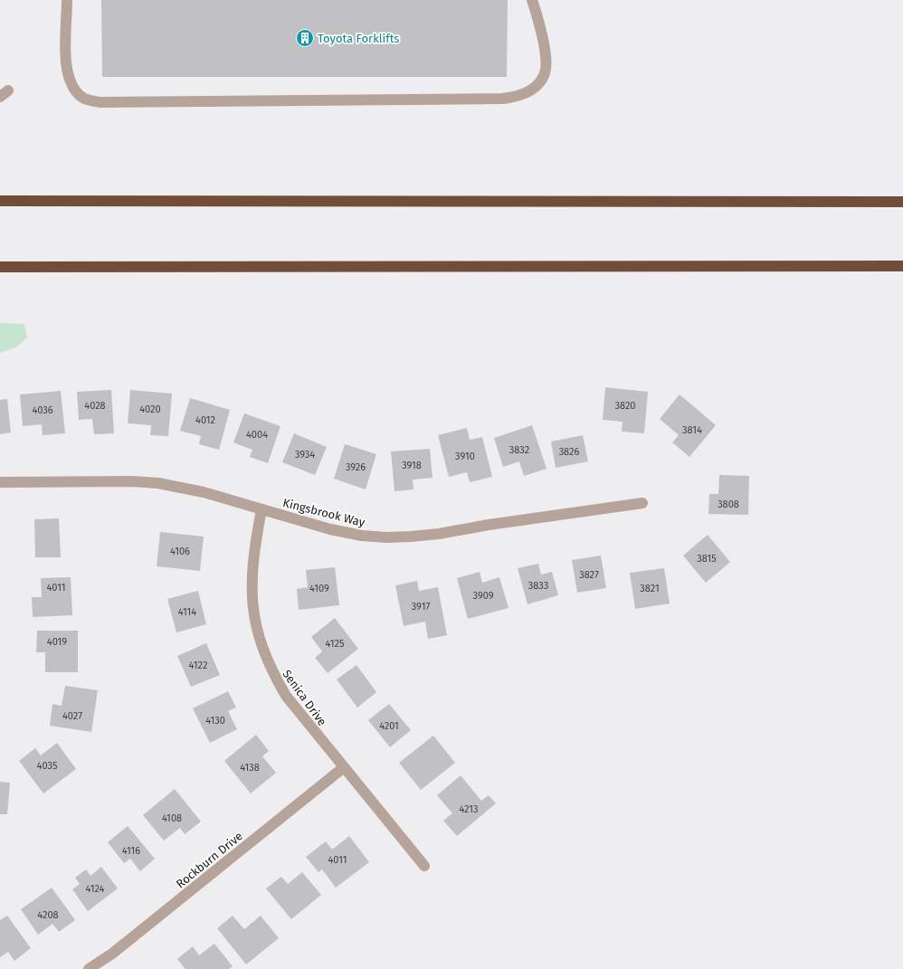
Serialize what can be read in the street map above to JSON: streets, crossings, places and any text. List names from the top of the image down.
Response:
{
  "streets": {
    "street": ["Kingsbrook Way", "Senica Drive", "Rockburn Drive"]
  },
  "crossings": [
    ["Kingsbrook Way", "Senica Drive"],
    ["Senica Drive", "Rockburn Drive"]
  ],
  "places": {
    "building": ["Toyota Forklifts"]
  },
  "house_numbers": [
    "4028",
    "3820",
    "4020",
    "4036",
    "4012",
    "3814",
    "4004",
    "3832",
    "3826",
    "3934",
    "3910",
    "3918",
    "3926",
    "3808",
    "4106",
    "3815",
    "3827",
    "3833",
    "4011",
    "4109",
    "3821",
    "3909",
    "3917",
    "4114",
    "4019",
    "4125",
    "4122",
    "4027",
    "4130",
    "4201",
    "4035",
    "4138",
    "4213",
    "4108",
    "4116",
    "4011",
    "4124",
    "4208"
  ]
}
